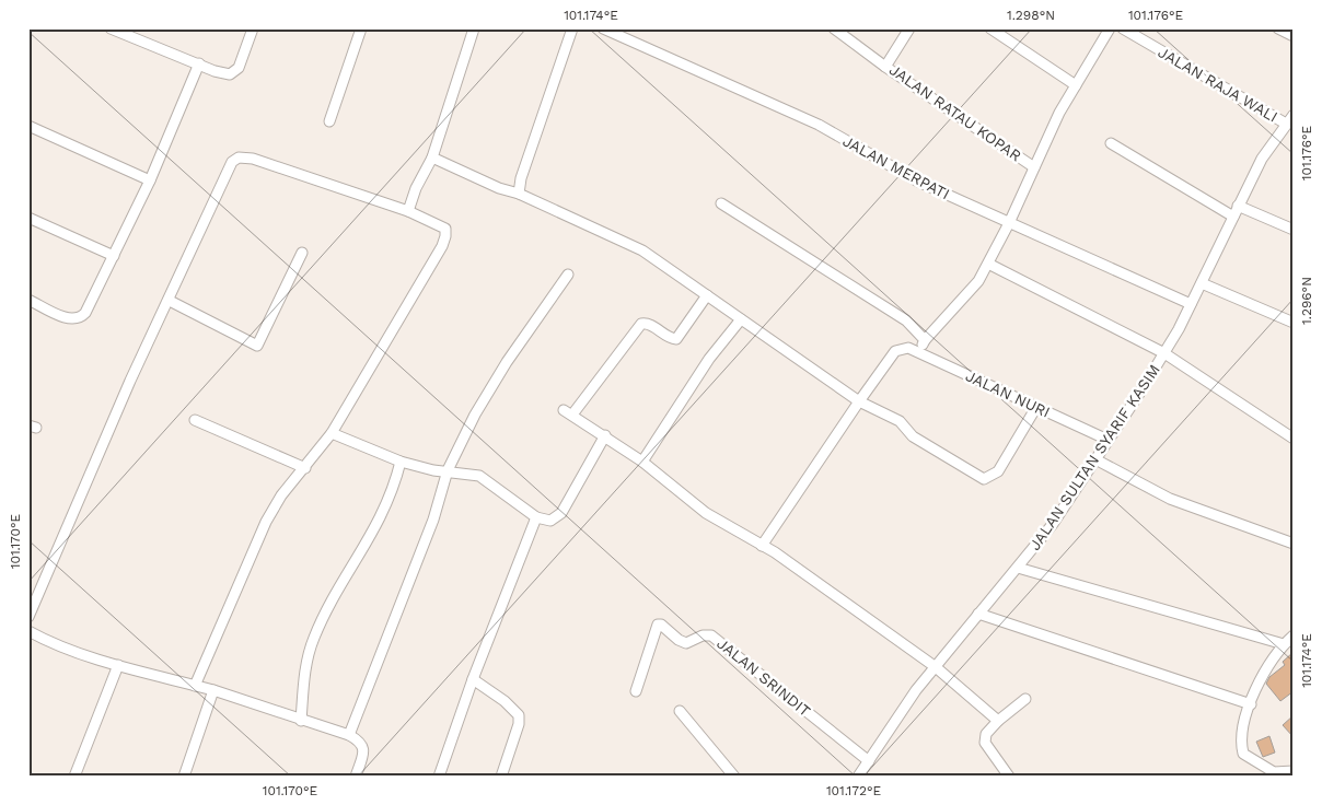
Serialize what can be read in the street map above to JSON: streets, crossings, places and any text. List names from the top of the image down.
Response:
{
  "streets": {
    "street": [
      "JALAN RAJA WALI",
      "JALAN RATAU KOPAR",
      "JALAN MERPATI",
      "JALAN NURI",
      "JALAN SULTAN SYARIF KASIM",
      "JALAN SRINDIT"
    ]
  },
  "crossings": [
    ["JALAN RAJA WALI", "JALAN SULTAN SYARIF KASIM"],
    ["JALAN MERPATI", "JALAN SULTAN SYARIF KASIM"],
    ["JALAN NURI", "JALAN SULTAN SYARIF KASIM"],
    ["JALAN SULTAN SYARIF KASIM", "JALAN SRINDIT"]
  ],
  "coordinates": [
    "101.174°E",
    "1.298°N",
    "101.176°E",
    "1.296°N",
    "101.170°E",
    "101.172°E"
  ]
}
